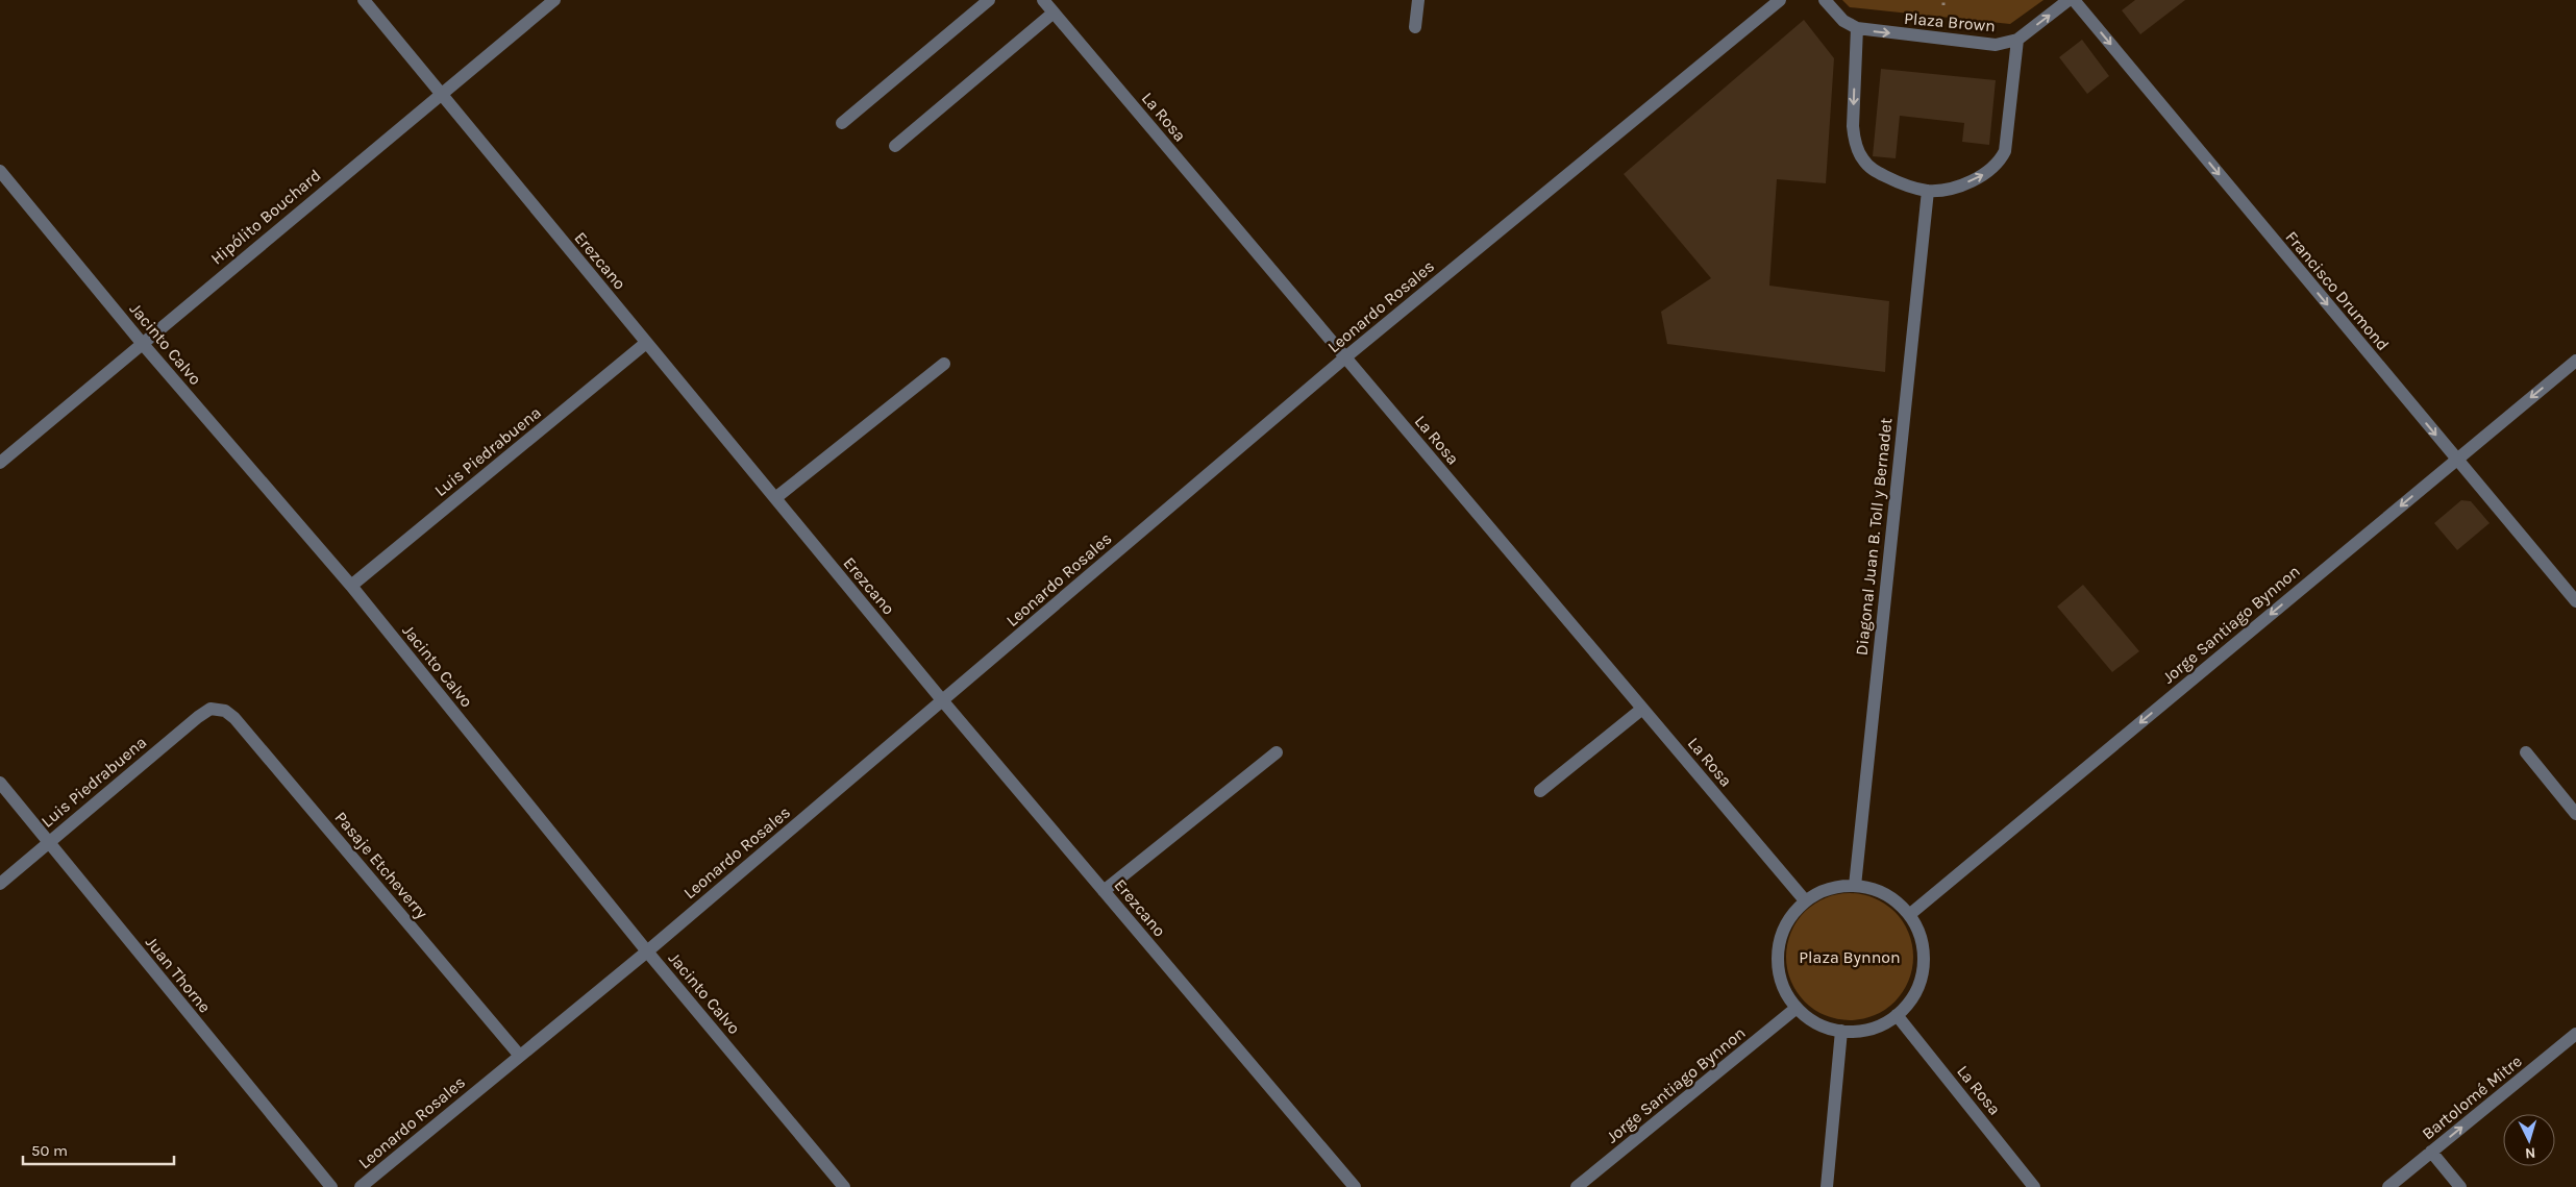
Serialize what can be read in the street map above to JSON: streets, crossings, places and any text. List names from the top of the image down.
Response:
{
  "streets": {
    "street": [
      "Plaza Brown",
      "La Rosa",
      "Hipólito Bouchard",
      "Erezcano",
      "Francisco Drumond",
      "Leonardo Rosales",
      "Jacinto Calvo",
      "Luis Piedrabuena",
      "Diagonal Juan B. Toll y Bernadet",
      "Jorge Santiago Bynnon",
      "Pasaje Etcheverry",
      "Juan Thorne",
      "Bartolomé Mitre"
    ]
  },
  "crossings": [
    ["La Rosa", "Leonardo Rosales"],
    ["La Rosa", "Diagonal Juan B. Toll y Bernadet"],
    ["La Rosa", "Jorge Santiago Bynnon"],
    ["Hipólito Bouchard", "Erezcano"],
    ["Hipólito Bouchard", "Jacinto Calvo"],
    ["Erezcano", "Leonardo Rosales"],
    ["Erezcano", "Luis Piedrabuena"],
    ["Francisco Drumond", "Jorge Santiago Bynnon"],
    ["Leonardo Rosales", "Jacinto Calvo"],
    ["Leonardo Rosales", "Pasaje Etcheverry"],
    ["Jacinto Calvo", "Luis Piedrabuena"],
    ["Luis Piedrabuena", "Pasaje Etcheverry"],
    ["Luis Piedrabuena", "Juan Thorne"],
    ["Diagonal Juan B. Toll y Bernadet", "Jorge Santiago Bynnon"]
  ],
  "one_way": [
    "Plaza Brown",
    "Francisco Drumond",
    "Jorge Santiago Bynnon",
    "Bartolomé Mitre"
  ],
  "parks": ["Plaza Bynnon"],
  "scale_bar": "50 m",
  "north": "bottom"
}
